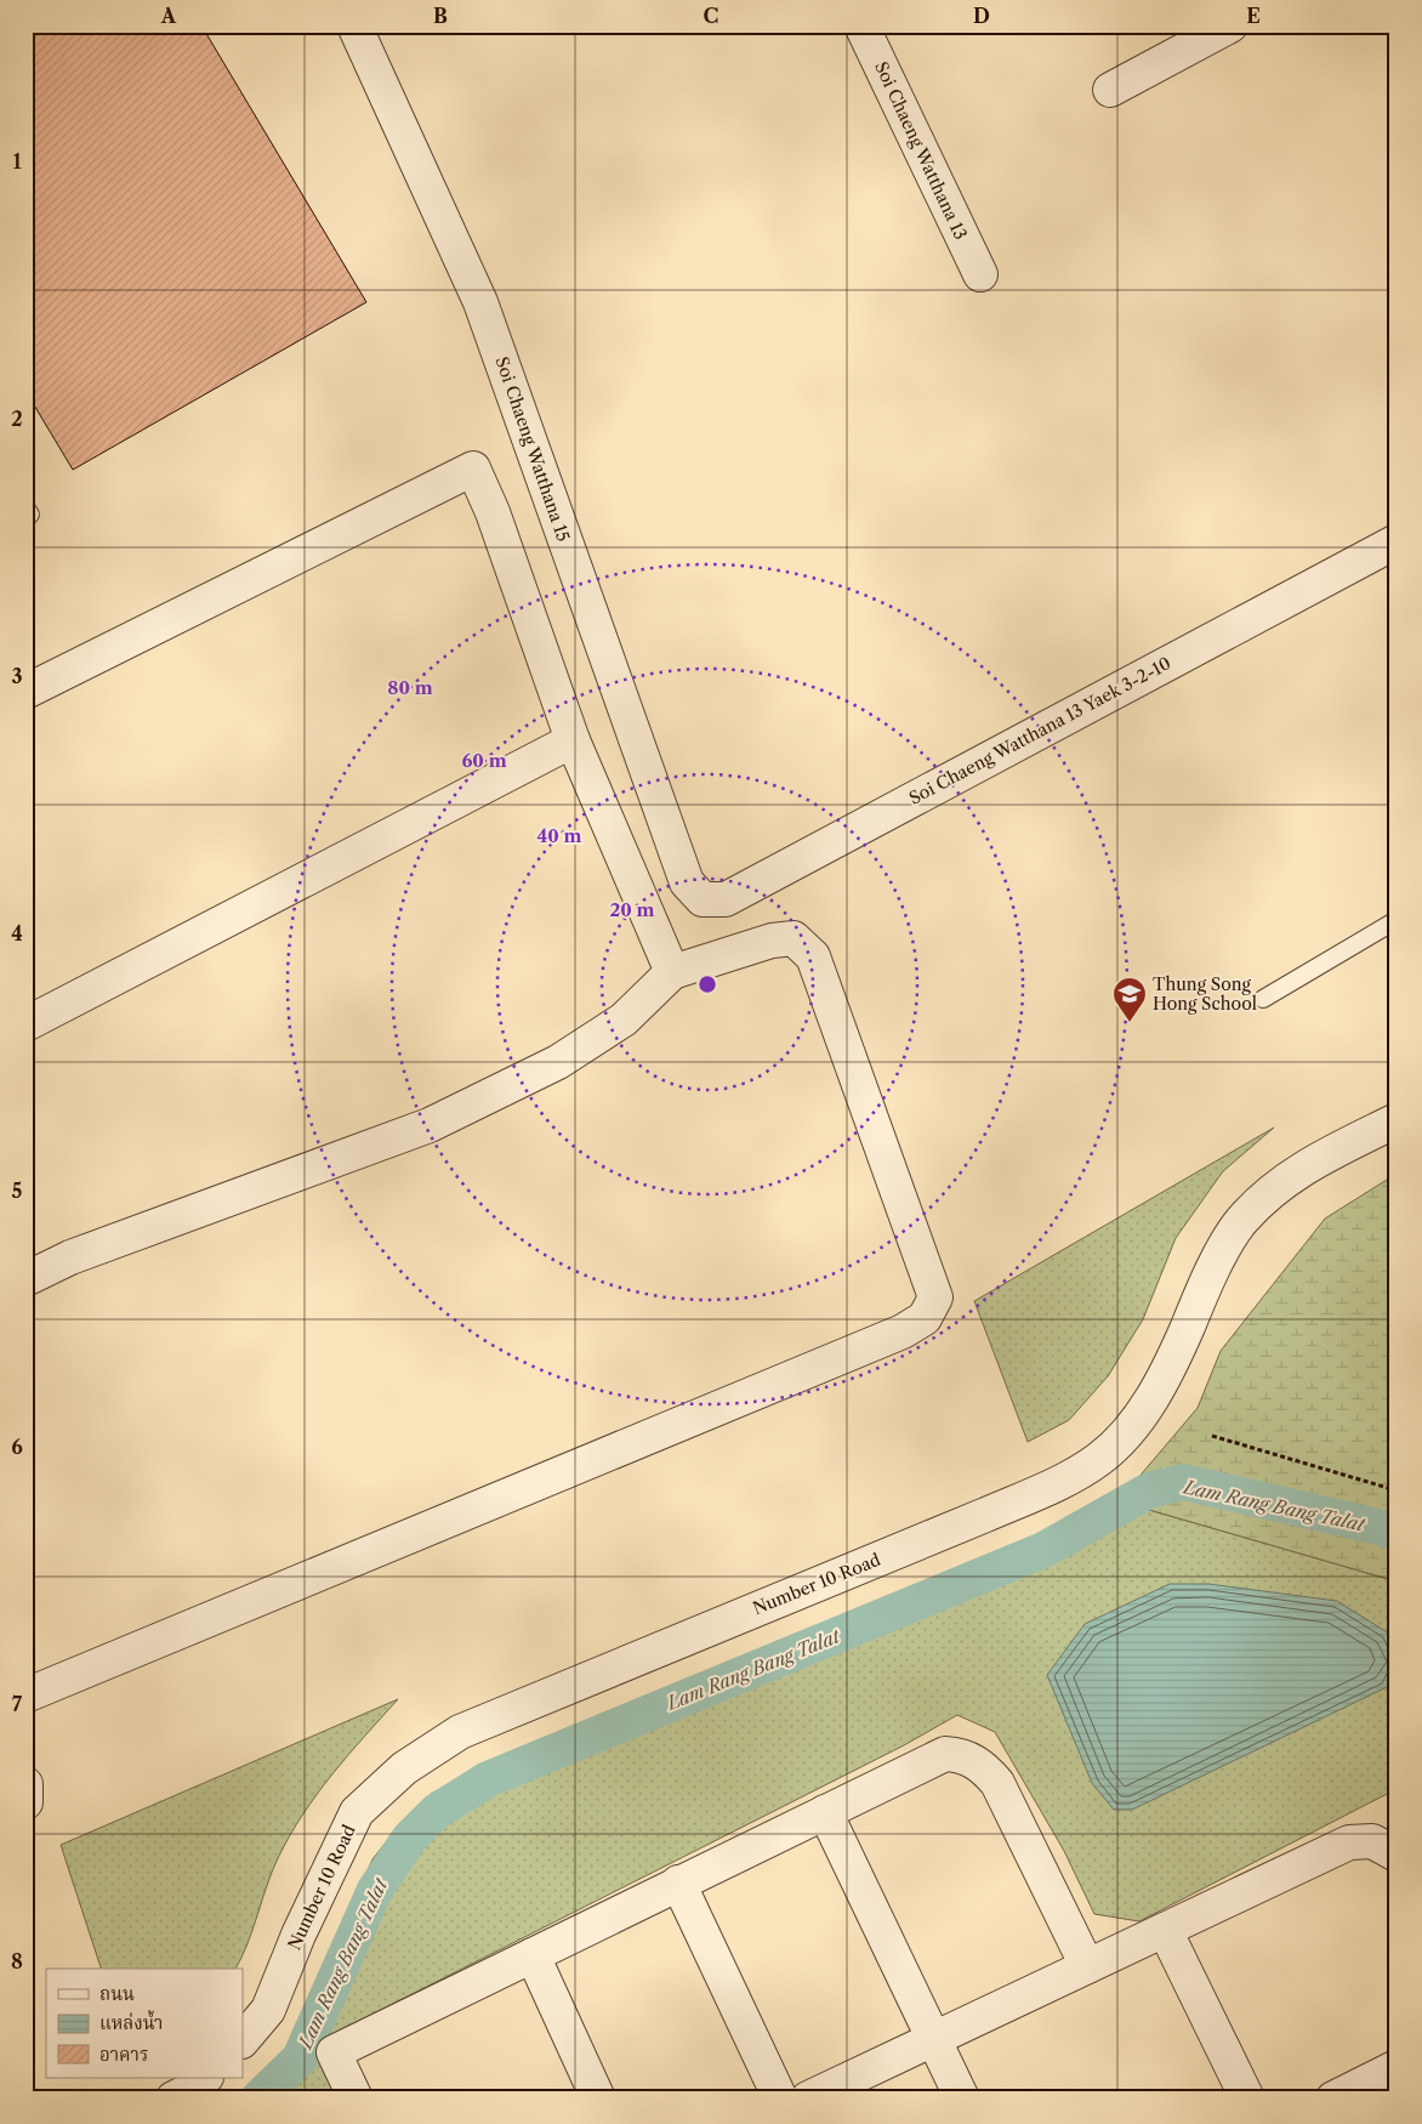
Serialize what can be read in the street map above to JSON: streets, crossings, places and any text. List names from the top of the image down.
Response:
{
  "streets": {
    "street": [
      "Soi Chaeng Watthana 13",
      "Soi Chaeng Watthana 15",
      "Soi Chaeng Watthana 13 Yaek 3-2-10",
      "Number 10 Road"
    ]
  },
  "crossings": [
    ["Soi Chaeng Watthana 15", "Soi Chaeng Watthana 13 Yaek 3-2-10"]
  ],
  "water": ["Lam Rang Bang Talat"],
  "places": {
    "school or university": ["Thung Song Hong School"]
  },
  "legend": ["ถนน", "แหล่งน้ำ", "อาคาร"],
  "grid": {
    "columns": [
      "A",
      "B",
      "C",
      "D",
      "E"
    ],
    "rows": [
      "1",
      "2",
      "3",
      "4",
      "5",
      "6",
      "7",
      "8"
    ]
  },
  "rings": [
    "80 m",
    "60 m",
    "40 m",
    "20 m"
  ]
}
